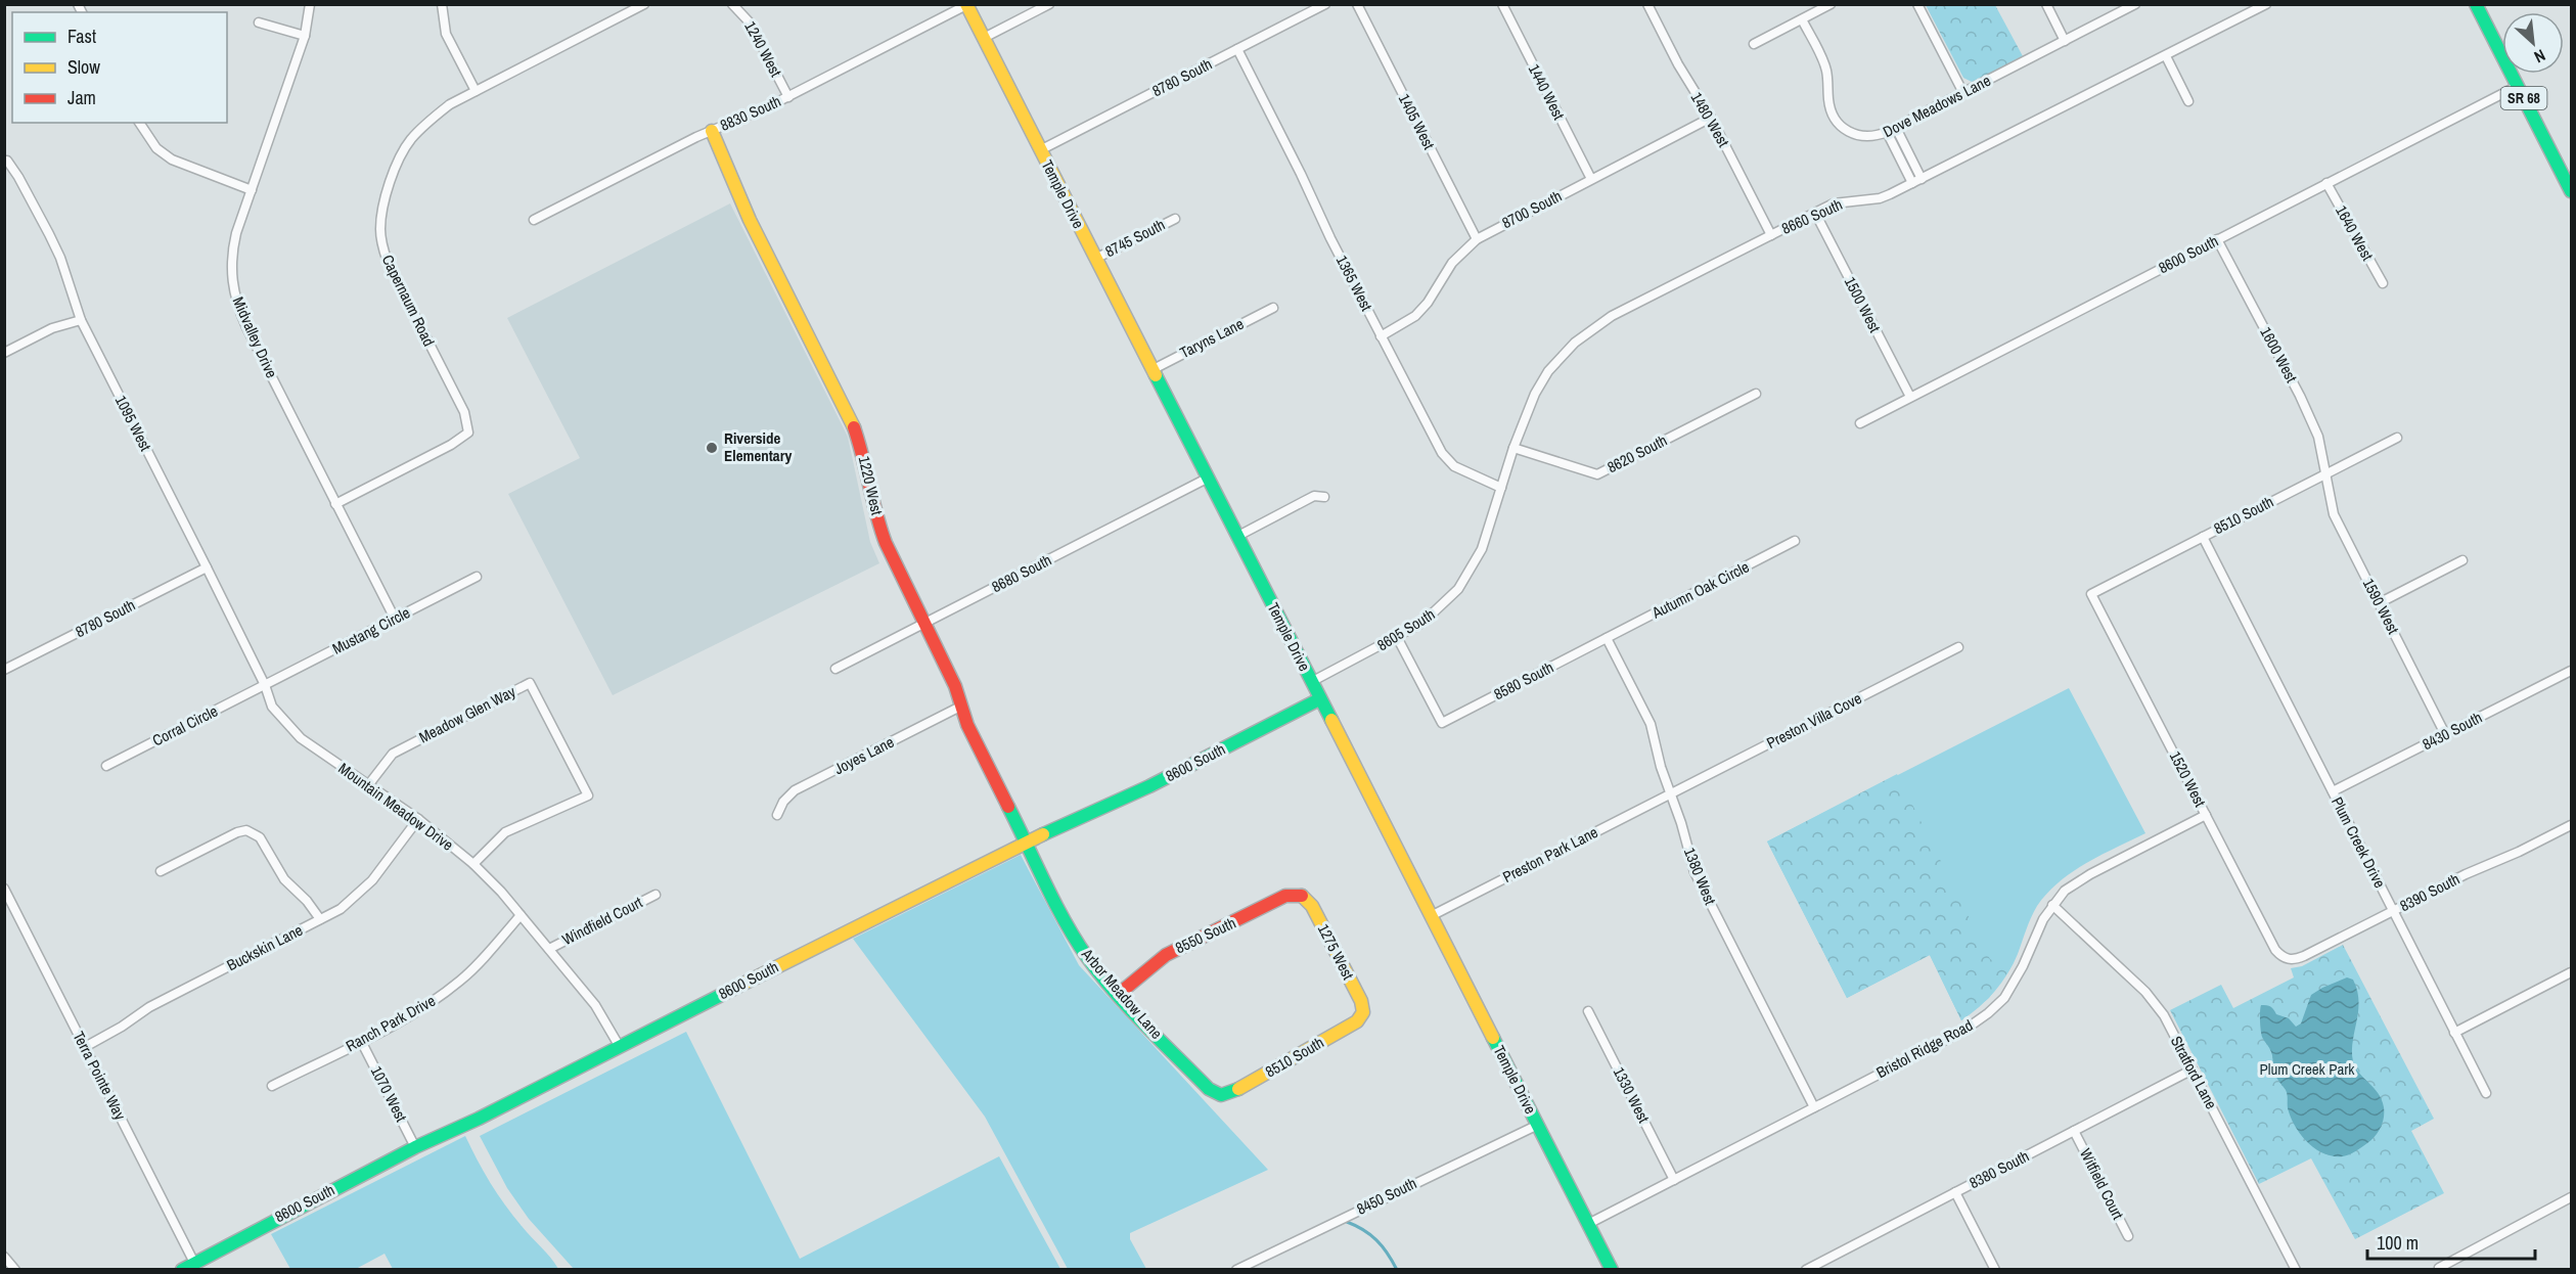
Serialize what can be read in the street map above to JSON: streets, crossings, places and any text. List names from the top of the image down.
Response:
{
  "streets": {
    "street": [
      "1240 West",
      "8780 South",
      "1440 West",
      "SR 68",
      "Dove Meadows Lane",
      "8830 South",
      "1480 West",
      "1405 West",
      "Temple Drive",
      "8700 South",
      "8660 South",
      "1640 West",
      "8745 South",
      "8600 South",
      "1365 West",
      "Capernaum Road",
      "1500 West",
      "Midvalley Drive",
      "Taryns Lane",
      "1600 West",
      "1095 West",
      "8620 South",
      "1220 West",
      "8510 South",
      "8680 South",
      "Autumn Oak Circle",
      "1590 West",
      "8605 South",
      "Mustang Circle",
      "8580 South",
      "Meadow Glen Way",
      "Preston Villa Cove",
      "Corral Circle",
      "8430 South",
      "Joyes Lane",
      "1520 West",
      "Mountain Meadow Drive",
      "Plum Creek Drive",
      "Preston Park Lane",
      "1380 West",
      "8390 South",
      "Windfield Court",
      "8550 South",
      "Buckskin Lane",
      "1275 West",
      "Arbor Meadow Lane",
      "Ranch Park Drive",
      "Bristol Ridge Road",
      "Stratford Lane",
      "Terra Pointe Way",
      "1070 West",
      "1330 West",
      "8380 South",
      "Witfield Court",
      "8450 South"
    ]
  },
  "crossings": [
    ["1240 West", "8830 South"],
    ["8780 South", "Temple Drive"],
    ["8780 South", "1365 West"],
    ["8780 South", "1095 West"],
    ["1440 West", "8700 South"],
    ["SR 68", "8600 South"],
    ["8830 South", "Temple Drive"],
    ["8830 South", "1220 West"],
    ["1480 West", "8700 South"],
    ["1480 West", "8660 South"],
    ["1405 West", "8700 South"],
    ["Temple Drive", "8745 South"],
    ["Temple Drive", "8600 South"],
    ["Temple Drive", "Taryns Lane"],
    ["Temple Drive", "8680 South"],
    ["Temple Drive", "8605 South"],
    ["Temple Drive", "Preston Park Lane"],
    ["Temple Drive", "Bristol Ridge Road"],
    ["Temple Drive", "8450 South"],
    ["8700 South", "1365 West"],
    ["8660 South", "1500 West"],
    ["8660 South", "8620 South"],
    ["8660 South", "8605 South"],
    ["1640 West", "8600 South"],
    ["8600 South", "1500 West"],
    ["8600 South", "1600 West"],
    ["8600 South", "1220 West"],
    ["8600 South", "Mountain Meadow Drive"],
    ["8600 South", "Arbor Meadow Lane"],
    ["8600 South", "Terra Pointe Way"],
    ["8600 South", "1070 West"],
    ["1365 West", "8605 South"],
    ["Capernaum Road", "Midvalley Drive"],
    ["Midvalley Drive", "Mustang Circle"],
    ["1600 West", "8510 South"],
    ["1600 West", "1590 West"],
    ["1095 West", "Mustang Circle"],
    ["1095 West", "Corral Circle"],
    ["1095 West", "Mountain Meadow Drive"],
    ["8620 South", "8605 South"],
    ["1220 West", "8680 South"],
    ["1220 West", "Joyes Lane"],
    ["1220 West", "Arbor Meadow Lane"],
    ["8510 South", "1590 West"],
    ["8510 South", "1520 West"],
    ["8510 South", "Plum Creek Drive"],
    ["8510 South", "1275 West"],
    ["8510 South", "Arbor Meadow Lane"],
    ["Autumn Oak Circle", "8580 South"],
    ["Autumn Oak Circle", "1380 West"],
    ["1590 West", "8430 South"],
    ["8605 South", "8580 South"],
    ["Mustang Circle", "Corral Circle"],
    ["Mustang Circle", "Mountain Meadow Drive"],
    ["8580 South", "1380 West"],
    ["Meadow Glen Way", "Mountain Meadow Drive"],
    ["Preston Villa Cove", "Preston Park Lane"],
    ["Preston Villa Cove", "1380 West"],
    ["Corral Circle", "Mountain Meadow Drive"],
    ["8430 South", "Plum Creek Drive"],
    ["1520 West", "8390 South"],
    ["1520 West", "Bristol Ridge Road"],
    ["Mountain Meadow Drive", "Windfield Court"],
    ["Mountain Meadow Drive", "Buckskin Lane"],
    ["Mountain Meadow Drive", "Ranch Park Drive"],
    ["Plum Creek Drive", "8390 South"],
    ["Preston Park Lane", "1380 West"],
    ["1380 West", "Bristol Ridge Road"],
    ["8550 South", "1275 West"],
    ["8550 South", "Arbor Meadow Lane"],
    ["Buckskin Lane", "Terra Pointe Way"],
    ["Ranch Park Drive", "1070 West"],
    ["Bristol Ridge Road", "Stratford Lane"],
    ["Bristol Ridge Road", "1330 West"],
    ["Stratford Lane", "8380 South"],
    ["8380 South", "Witfield Court"]
  ],
  "parks": ["Plum Creek Park"],
  "places": ["Riverside Elementary"],
  "legend": ["Fast", "Slow", "Jam"],
  "scale_bar": "100 m",
  "north": "bottom right"
}
